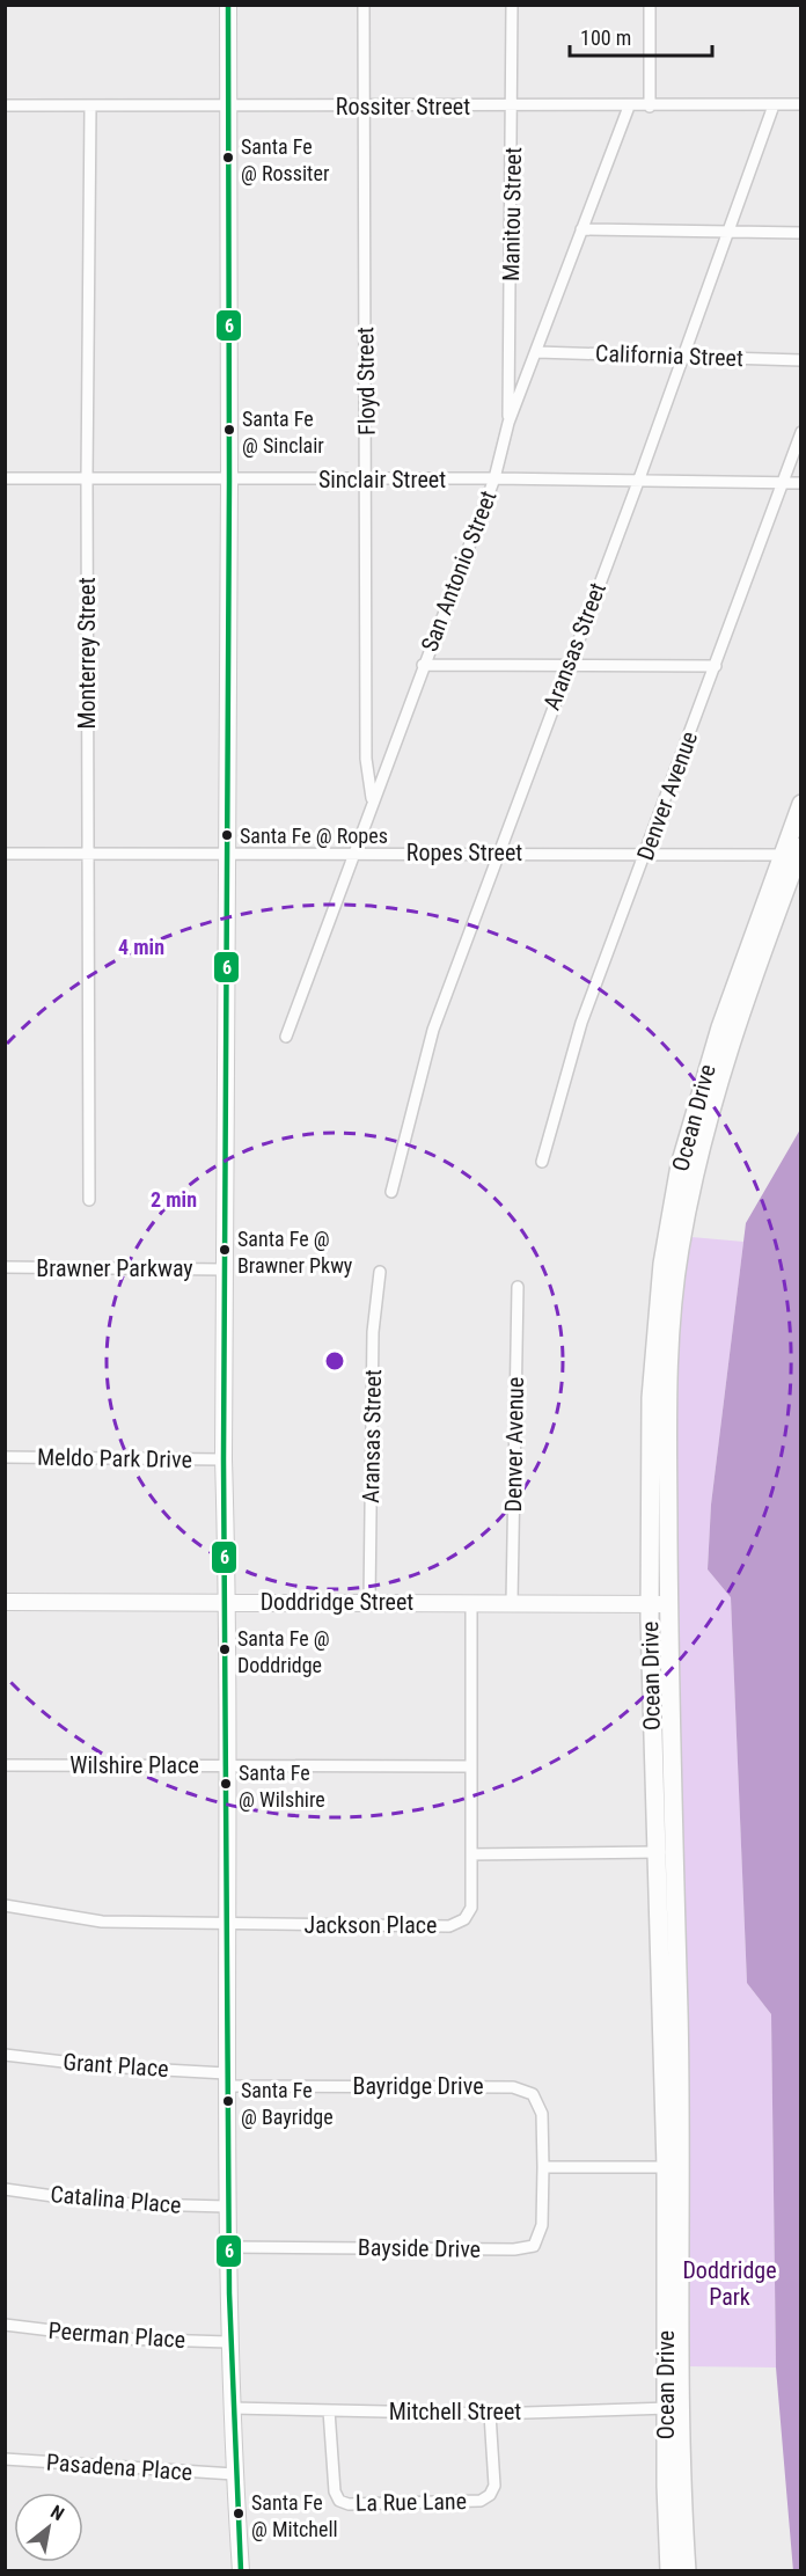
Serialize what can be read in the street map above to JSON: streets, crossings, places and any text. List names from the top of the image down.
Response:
{
  "streets": {
    "main road": ["Ocean Drive", "Doddridge Street"],
    "street": [
      "Rossiter Street",
      "Manitou Street",
      "California Street",
      "Floyd Street",
      "Sinclair Street",
      "San Antonio Street",
      "Aransas Street",
      "Monterrey Street",
      "Denver Avenue",
      "Ropes Street",
      "Brawner Parkway",
      "Meldo Park Drive",
      "Wilshire Place",
      "Jackson Place",
      "Grant Place",
      "Bayridge Drive",
      "Catalina Place",
      "Bayside Drive",
      "Peerman Place",
      "Mitchell Street",
      "Pasadena Place",
      "La Rue Lane"
    ]
  },
  "crossings": [
    ["Rossiter Street", "Manitou Street"],
    ["Rossiter Street", "Floyd Street"],
    ["Rossiter Street", "San Antonio Street"],
    ["Rossiter Street", "Aransas Street"],
    ["Rossiter Street", "Monterrey Street"],
    ["Manitou Street", "San Antonio Street"],
    ["California Street", "San Antonio Street"],
    ["California Street", "Aransas Street"],
    ["Floyd Street", "Sinclair Street"],
    ["Floyd Street", "San Antonio Street"],
    ["Sinclair Street", "San Antonio Street"],
    ["Sinclair Street", "Aransas Street"],
    ["Sinclair Street", "Monterrey Street"],
    ["Sinclair Street", "Denver Avenue"],
    ["San Antonio Street", "Ropes Street"],
    ["Aransas Street", "Ropes Street"],
    ["Aransas Street", "Doddridge Street"],
    ["Monterrey Street", "Ropes Street"],
    ["Denver Avenue", "Ropes Street"],
    ["Denver Avenue", "Doddridge Street"],
    ["Ropes Street", "Ocean Drive"],
    ["Ocean Drive", "Doddridge Street"],
    ["Ocean Drive", "Mitchell Street"],
    ["Grant Place", "Bayridge Drive"],
    ["Bayridge Drive", "Bayside Drive"],
    ["Mitchell Street", "La Rue Lane"]
  ],
  "parks": ["Doddridge Park"],
  "places": [
    "Santa Fe @ Rossiter",
    "Santa Fe @ Sinclair",
    "Santa Fe @ Ropes",
    "Santa Fe @ Brawner Pkwy",
    "Santa Fe @ Doddridge",
    "Santa Fe @ Wilshire",
    "Santa Fe @ Bayridge",
    "Santa Fe @ Mitchell"
  ],
  "lines": ["transit line 6"],
  "scale_bar": "100 m",
  "north": "top right",
  "rings": ["4 min", "2 min"]
}
